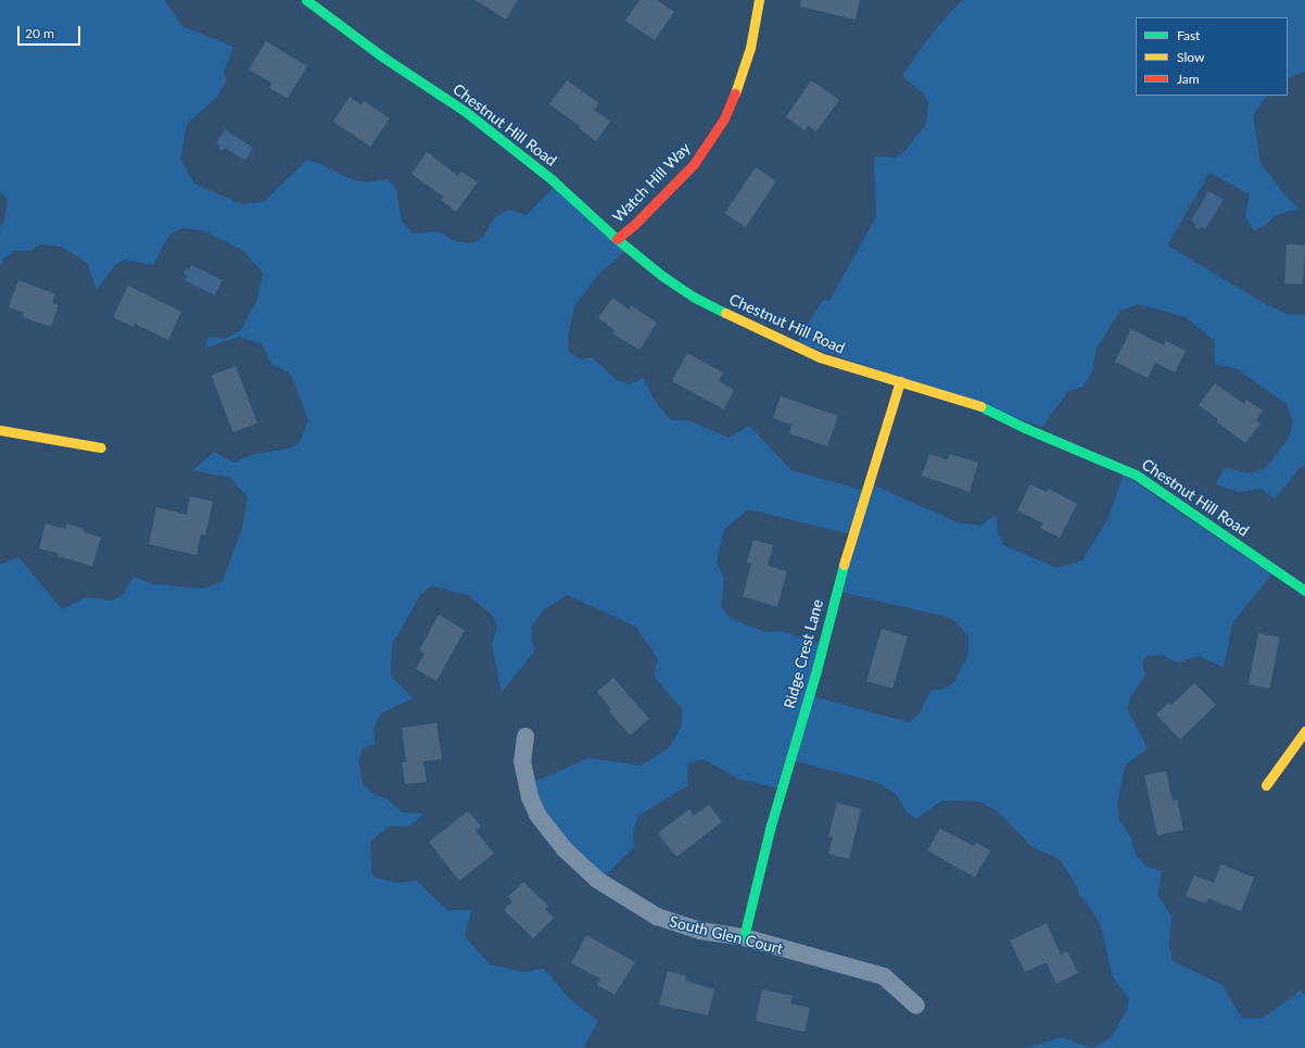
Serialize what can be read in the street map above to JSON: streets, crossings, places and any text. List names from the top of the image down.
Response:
{
  "streets": {
    "street": [
      "Chestnut Hill Road",
      "Watch Hill Way",
      "Ridge Crest Lane",
      "South Glen Court"
    ]
  },
  "crossings": [
    ["Chestnut Hill Road", "Watch Hill Way"],
    ["Chestnut Hill Road", "Ridge Crest Lane"],
    ["Ridge Crest Lane", "South Glen Court"]
  ],
  "legend": ["Fast", "Slow", "Jam"],
  "scale_bar": "20 m"
}
